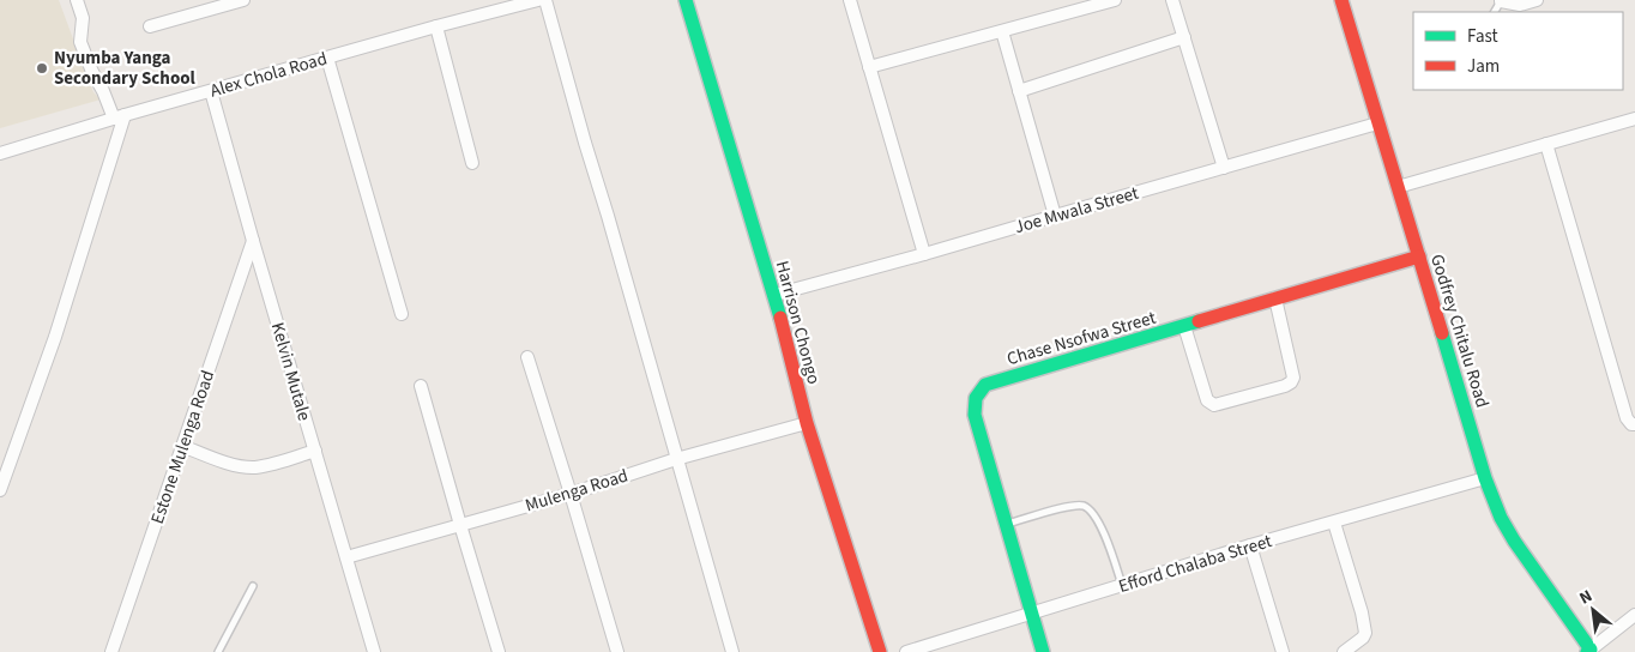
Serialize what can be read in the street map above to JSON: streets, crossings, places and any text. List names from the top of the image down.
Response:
{
  "streets": {
    "street": [
      "Alex Chola Road",
      "Joe Mwala Street",
      "Harrison Chongo",
      "Godfrey Chitalu Road",
      "Chase Nsofwa Street",
      "Kelvin Mutale",
      "Estone Mulenga Road",
      "Mulenga Road",
      "Efford Chalaba Street"
    ]
  },
  "crossings": [
    ["Alex Chola Road", "Kelvin Mutale"],
    ["Joe Mwala Street", "Harrison Chongo"],
    ["Joe Mwala Street", "Godfrey Chitalu Road"],
    ["Harrison Chongo", "Mulenga Road"],
    ["Godfrey Chitalu Road", "Chase Nsofwa Street"],
    ["Godfrey Chitalu Road", "Efford Chalaba Street"],
    ["Chase Nsofwa Street", "Efford Chalaba Street"],
    ["Kelvin Mutale", "Estone Mulenga Road"],
    ["Kelvin Mutale", "Mulenga Road"]
  ],
  "places": ["Nyumba Yanga Secondary School"],
  "legend": ["Fast", "Jam"],
  "north": "top left"
}
